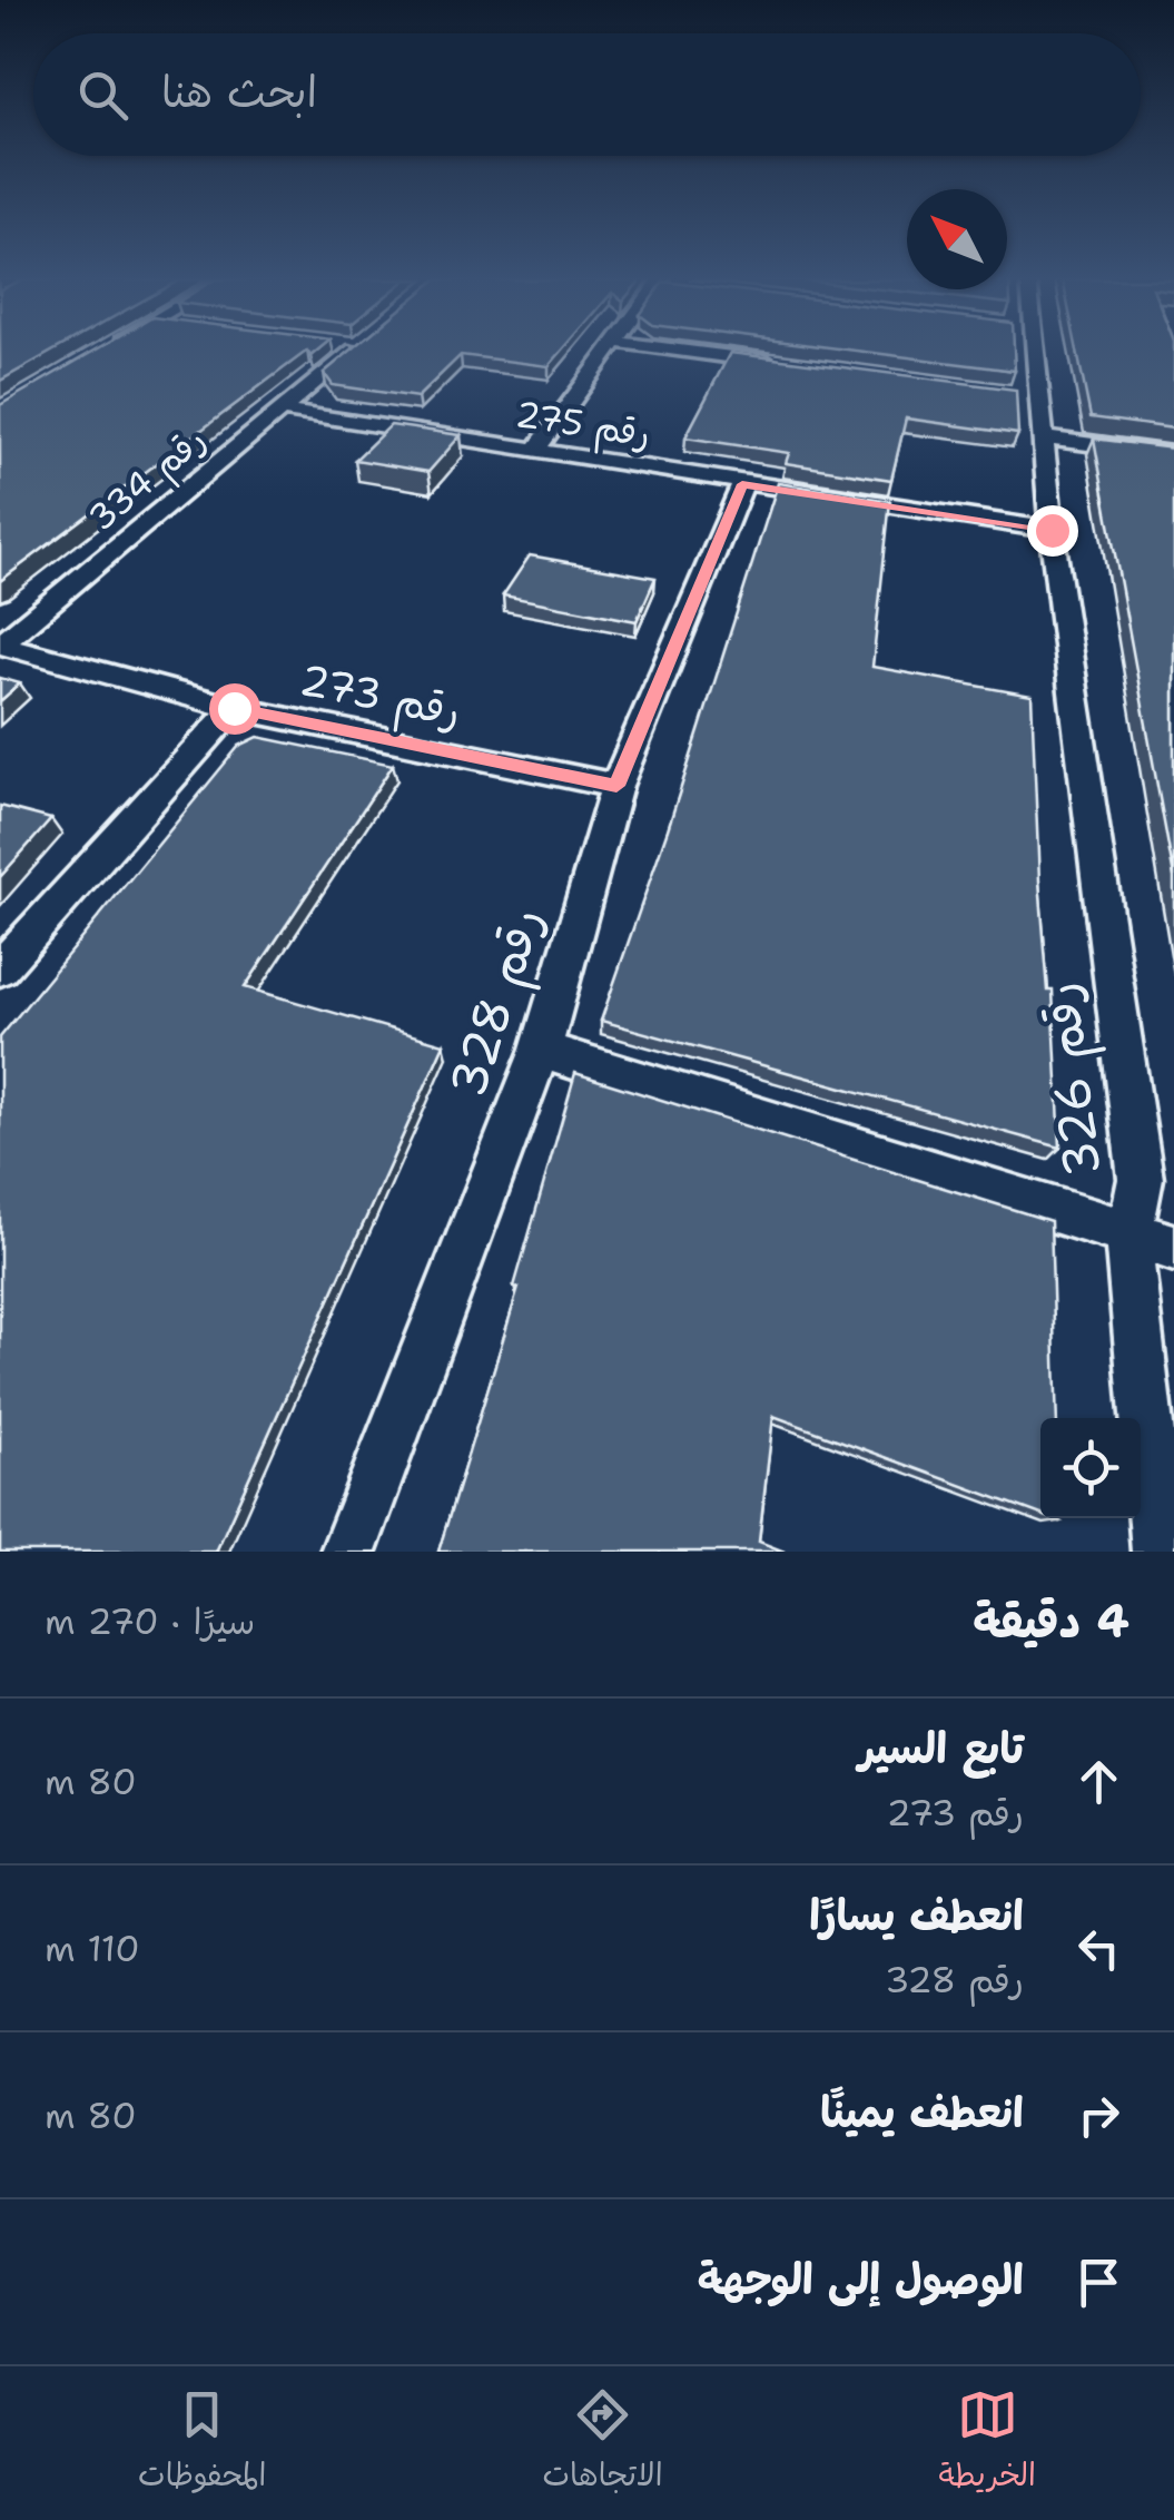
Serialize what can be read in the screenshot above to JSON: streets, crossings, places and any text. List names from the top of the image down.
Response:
{
  "streets": {
    "street": [
      "رقم 275",
      "رقم 334",
      "رقم 273",
      "رقم 328",
      "رقم 326"
    ]
  },
  "crossings": [
    ["رقم 275", "رقم 334"],
    ["رقم 275", "رقم 328"],
    ["رقم 275", "رقم 326"],
    ["رقم 334", "رقم 273"],
    ["رقم 273", "رقم 328"]
  ],
  "north": "top left",
  "page": {
    "search": "ابحث هنا",
    "heading": ["4 دقيقة", "سيرًا · 270 m"],
    "list": [
      ["تابع السير", "رقم 273", "80 m"],
      ["انعطف يسارًا", "رقم 328", "110 m"],
      ["انعطف يمينًا", "80 m"],
      "الوصول إلى الوجهة"
    ],
    "nav": ["الخريطة", "الاتجاهات", "المحفوظات"]
  }
}
